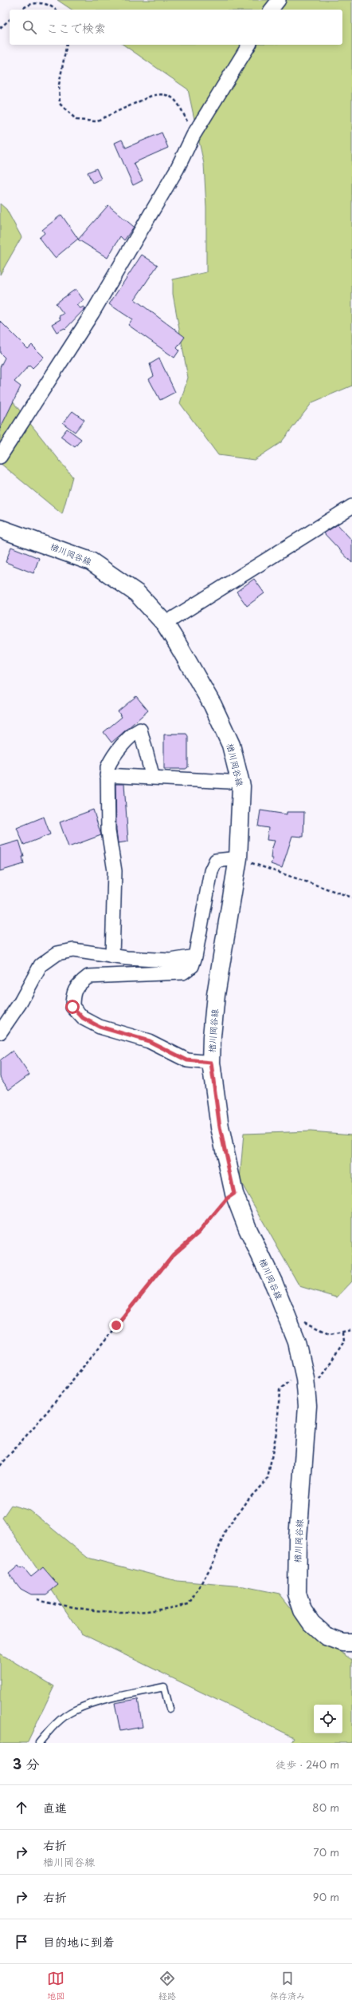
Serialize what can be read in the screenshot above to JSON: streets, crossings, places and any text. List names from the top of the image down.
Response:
{
  "streets": {
    "main road": ["楢川岡谷線"]
  },
  "page": {
    "search": "ここで検索",
    "heading": ["3 分", "徒歩 · 240 m"],
    "list": [
      ["直進", "80 m"],
      ["右折", "楢川岡谷線", "70 m"],
      ["右折", "90 m"],
      "目的地に到着"
    ],
    "nav": ["地図", "経路", "保存済み"]
  }
}
